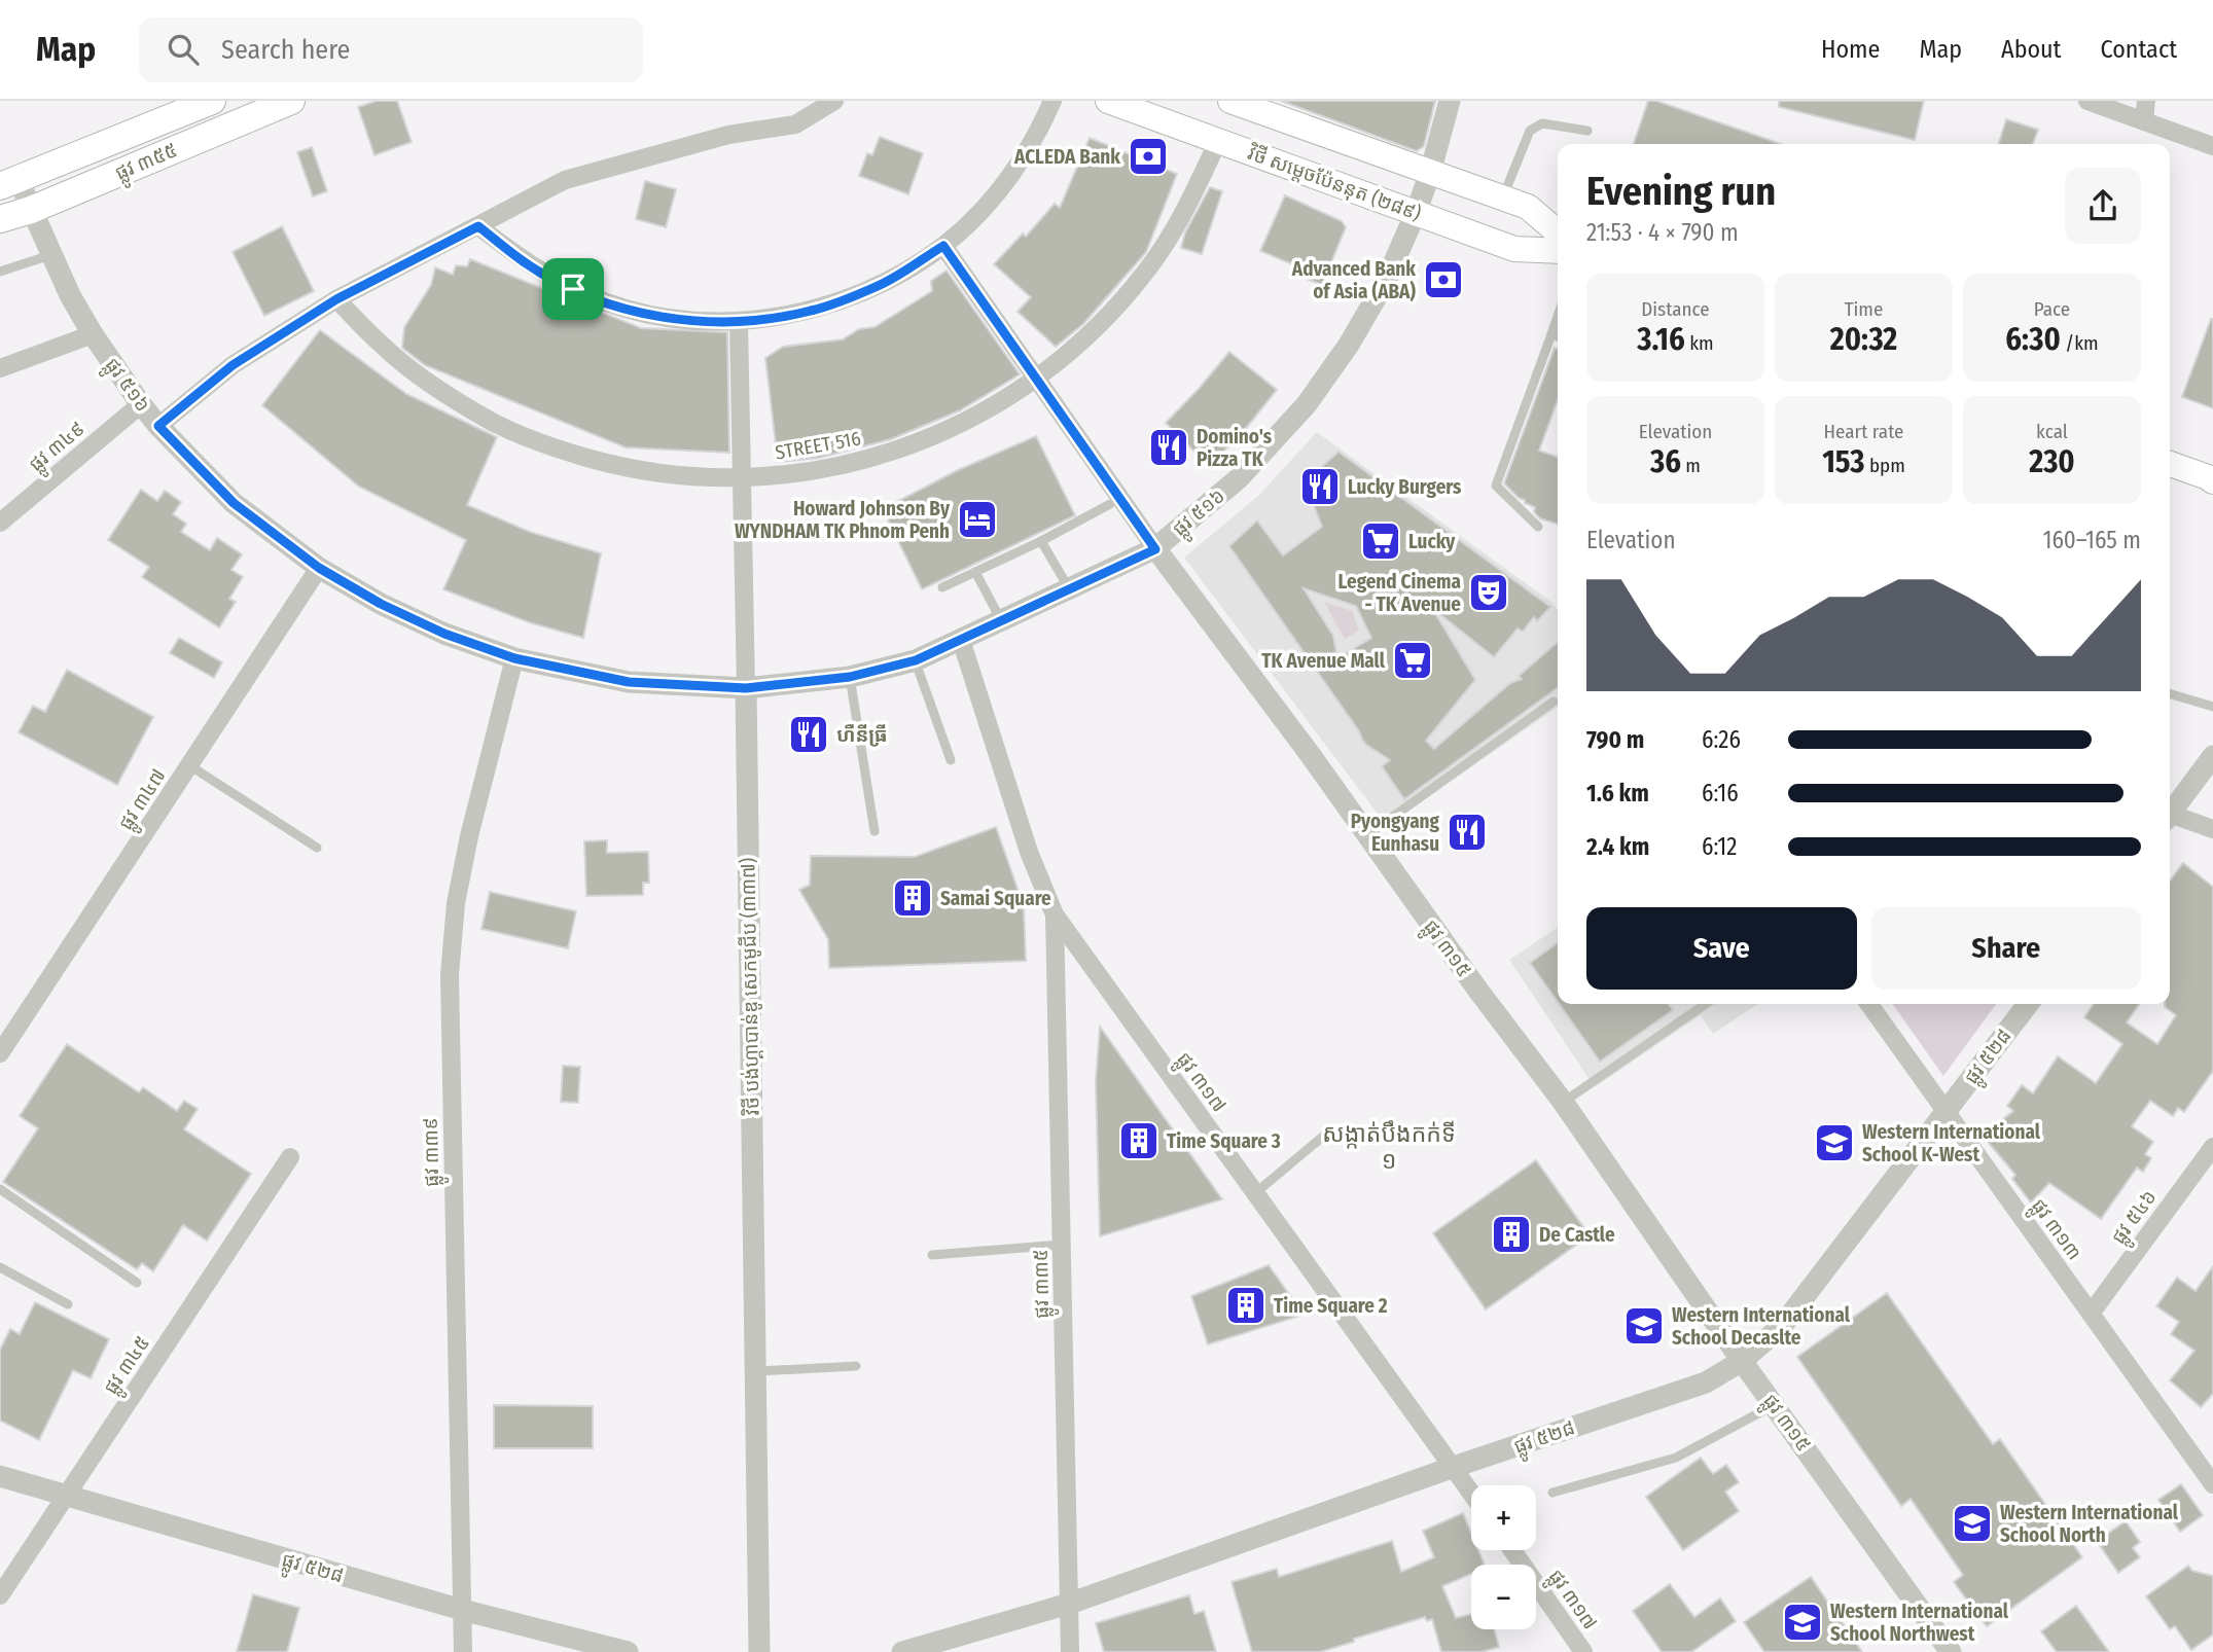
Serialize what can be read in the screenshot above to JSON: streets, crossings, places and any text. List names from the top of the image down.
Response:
{
  "streets": {
    "main road": ["ផ្លូវ ៣៥៥", "វិថី សម្តេចប៉ែននុត (២៨៩)"],
    "street": [
      "ផ្លូវ ៥១៦",
      "STREET 516",
      "ផ្លូវ ៣៤៩",
      "ផ្លូវ ៣៤៧",
      "ផ្លូវ ៣១៥",
      "វិថី បង់ហ្គាបាន់ឌូ សេកមូជីប (៣៣៧)",
      "ផ្លូវ ៥២៨",
      "ផ្លូវ ៣១៧",
      "ផ្លូវ ៣៣៩",
      "ផ្លូវ ៥៤៦",
      "ផ្លូវ ៣១៣",
      "ផ្លូវ ៣៣៥",
      "ផ្លូវ ៣៤៥"
    ]
  },
  "crossings": [
    ["ផ្លូវ ៣៥៥", "ផ្លូវ ៥១៦"],
    ["វិថី សម្តេចប៉ែននុត (២៨៩)", "ផ្លូវ ៥១៦"],
    ["វិថី សម្តេចប៉ែននុត (២៨៩)", "STREET 516"],
    ["ផ្លូវ ៥១៦", "ផ្លូវ ៣៤៩"],
    ["ផ្លូវ ៥១៦", "ផ្លូវ ៣៤៧"],
    ["ផ្លូវ ៥១៦", "ផ្លូវ ៣១៥"],
    ["ផ្លូវ ៥១៦", "វិថី បង់ហ្គាបាន់ឌូ សេកមូជីប (៣៣៧)"],
    ["ផ្លូវ ៥១៦", "ផ្លូវ ៣១៧"],
    ["ផ្លូវ ៥១៦", "ផ្លូវ ៣៣៩"],
    ["STREET 516", "ផ្លូវ ៣១៥"],
    ["STREET 516", "វិថី បង់ហ្គាបាន់ឌូ សេកមូជីប (៣៣៧)"],
    ["ផ្លូវ ៣១៥", "ផ្លូវ ៥២៨"],
    ["ផ្លូវ ៥២៨", "ផ្លូវ ៣១៧"],
    ["ផ្លូវ ៥២៨", "ផ្លូវ ៣៣៩"],
    ["ផ្លូវ ៥២៨", "ផ្លូវ ៣១៣"],
    ["ផ្លូវ ៥២៨", "ផ្លូវ ៣៣៥"],
    ["ផ្លូវ ៥២៨", "ផ្លូវ ៣៤៥"],
    ["ផ្លូវ ៣១៧", "ផ្លូវ ៣៣៥"],
    ["ផ្លូវ ៥៤៦", "ផ្លូវ ៣១៣"]
  ],
  "districts": ["សង្កាត់បឹងកក់ទី ១"],
  "places": {
    "bank": ["ACLEDA Bank", "Advanced Bank of Asia (ABA)"],
    "restaurant": [
      "Domino's Pizza TK",
      "Lucky Burgers",
      "ហឺនីធ្រី",
      "Pyongyang Eunhasu"
    ],
    "hotel": ["Howard Johnson By WYNDHAM TK Phnom Penh"],
    "supermarket": ["Lucky", "TK Avenue Mall"],
    "theatre": ["Legend Cinema - TK Avenue"],
    "building": [
      "Samai Square",
      "Time Square 3",
      "De Castle",
      "Time Square 2"
    ],
    "school or university": [
      "Western International School K-West",
      "Western International School Decaslte",
      "Western International School North",
      "Western International School Northwest"
    ]
  },
  "page": {
    "header": "Map",
    "search": "Search here",
    "nav": [
      "Home",
      "Map",
      "About",
      "Contact"
    ],
    "heading": ["Evening run", "21:53 · 4 × 790 m"],
    "stats": [
      ["Distance", "3.16 km"],
      ["Time", "20:32"],
      ["Pace", "6:30 /km"],
      ["Elevation", "36 m"],
      ["Heart rate", "153 bpm"],
      ["kcal", "230"]
    ],
    "chart": ["Elevation", "160–165 m"],
    "list": [
      {
        "name": "790 m",
        "note": "6:26"
      },
      {
        "name": "1.6 km",
        "note": "6:16"
      },
      {
        "name": "2.4 km",
        "note": "6:12"
      }
    ],
    "buttons": ["Save", "Share"],
    "map_buttons": ["+", "−"]
  }
}
